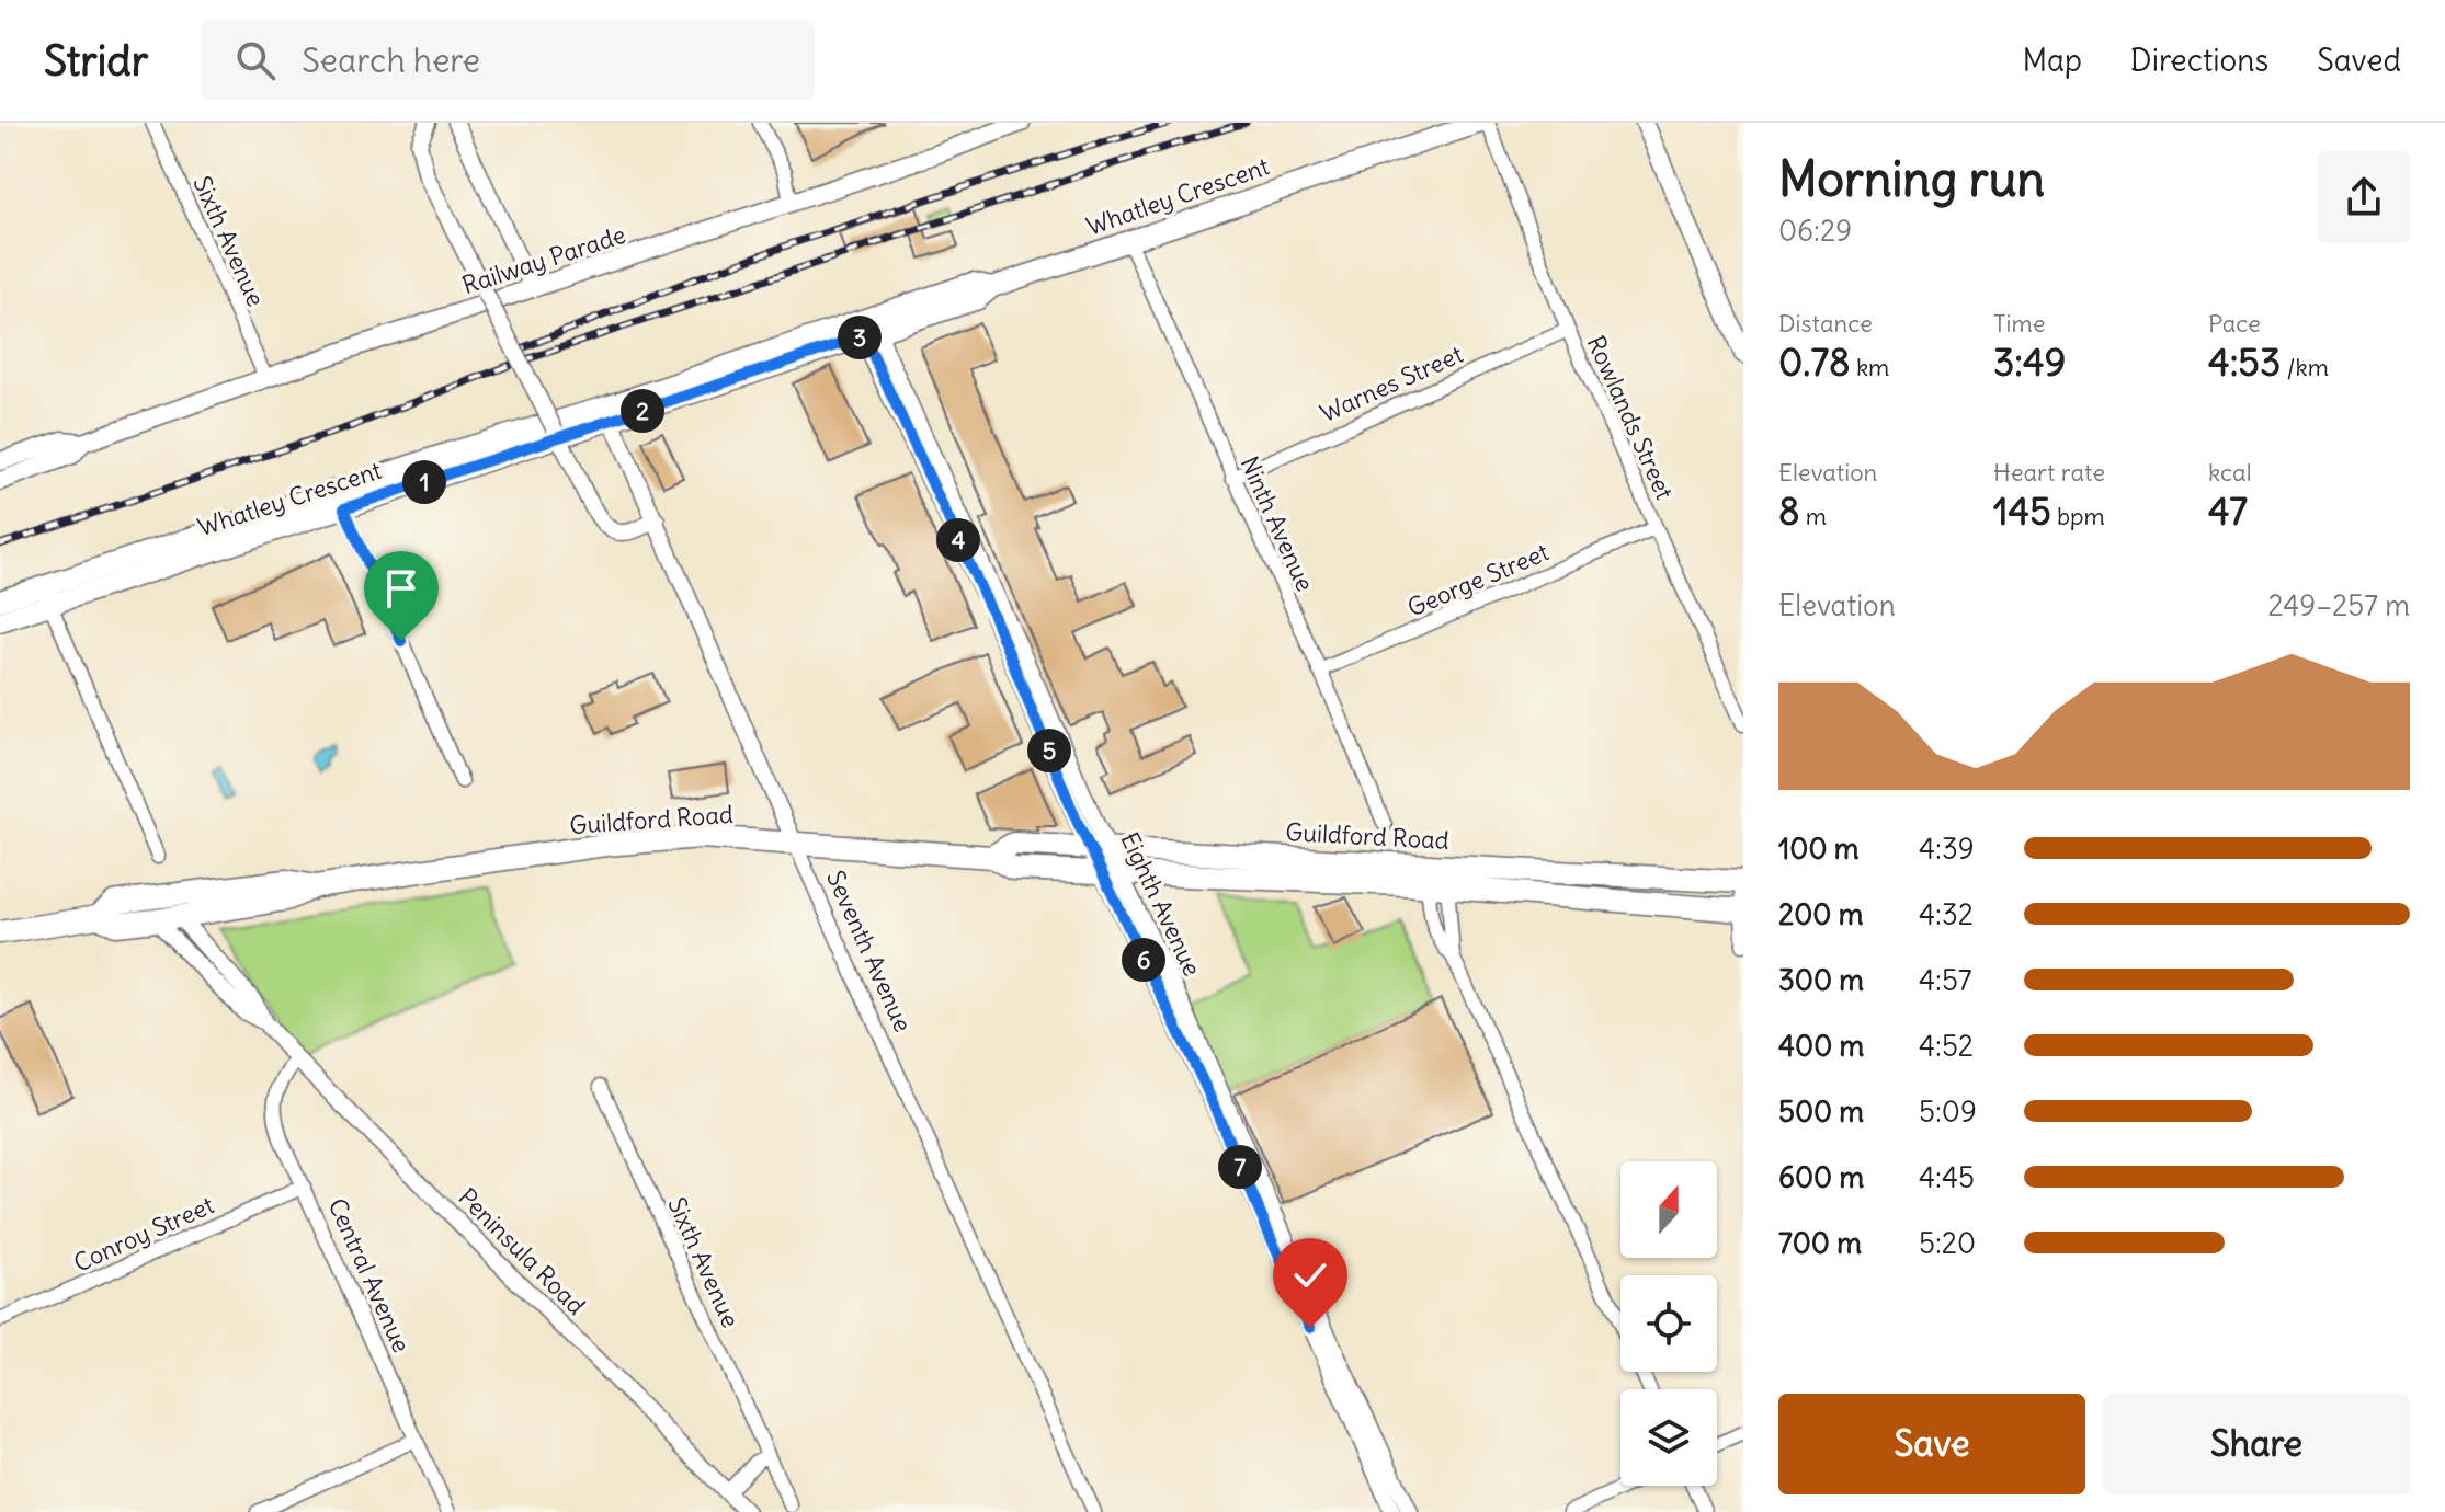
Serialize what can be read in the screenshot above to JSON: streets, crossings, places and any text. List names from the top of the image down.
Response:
{
  "streets": {
    "highway": ["Guildford Road"],
    "main road": ["Whatley Crescent", "Railway Parade"],
    "street": [
      "Sixth Avenue",
      "Warnes Street",
      "Rowlands Street",
      "Ninth Avenue",
      "George Street",
      "Eighth Avenue",
      "Seventh Avenue",
      "Conroy Street",
      "Peninsula Road",
      "Central Avenue"
    ]
  },
  "crossings": [
    ["Whatley Crescent", "Ninth Avenue"],
    ["Whatley Crescent", "Eighth Avenue"],
    ["Whatley Crescent", "Seventh Avenue"],
    ["Sixth Avenue", "Railway Parade"],
    ["Warnes Street", "Rowlands Street"],
    ["Warnes Street", "Ninth Avenue"],
    ["Rowlands Street", "George Street"],
    ["Ninth Avenue", "George Street"],
    ["Guildford Road", "Eighth Avenue"],
    ["Guildford Road", "Seventh Avenue"],
    ["Guildford Road", "Peninsula Road"],
    ["Conroy Street", "Central Avenue"],
    ["Peninsula Road", "Central Avenue"]
  ],
  "north": "top",
  "page": {
    "header": "Stridr",
    "search": "Search here",
    "nav": ["Map", "Directions", "Saved"],
    "heading": ["Morning run", "06:29"],
    "stats": [
      ["Distance", "0.78 km"],
      ["Time", "3:49"],
      ["Pace", "4:53 /km"],
      ["Elevation", "8 m"],
      ["Heart rate", "145 bpm"],
      ["kcal", "47"]
    ],
    "pins": [
      "3",
      "2",
      "1",
      "4",
      "5",
      "6",
      "7"
    ],
    "chart": ["Elevation", "249–257 m"],
    "list": [
      {
        "name": "100 m",
        "note": "4:39"
      },
      {
        "name": "200 m",
        "note": "4:32"
      },
      {
        "name": "300 m",
        "note": "4:57"
      },
      {
        "name": "400 m",
        "note": "4:52"
      },
      {
        "name": "500 m",
        "note": "5:09"
      },
      {
        "name": "600 m",
        "note": "4:45"
      },
      {
        "name": "700 m",
        "note": "5:20"
      }
    ],
    "buttons": ["Save", "Share"]
  }
}
